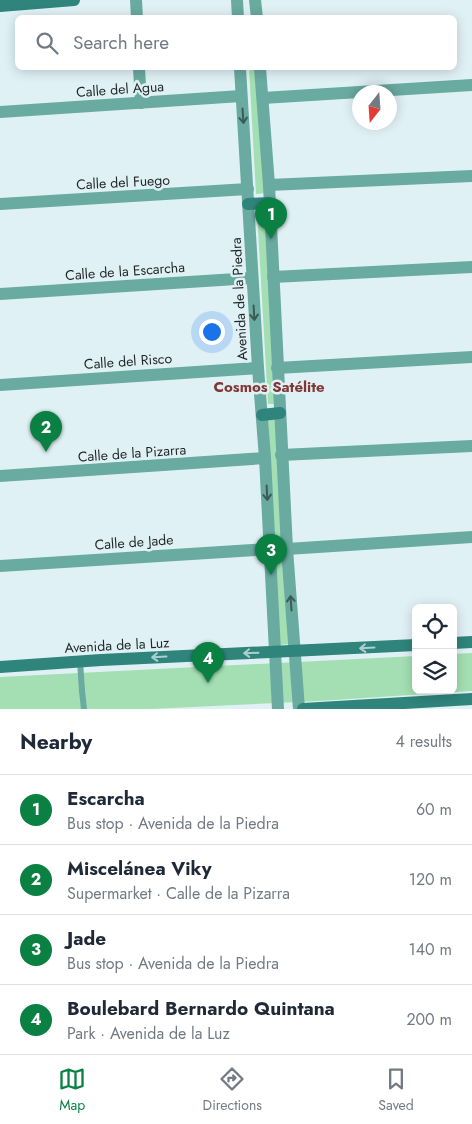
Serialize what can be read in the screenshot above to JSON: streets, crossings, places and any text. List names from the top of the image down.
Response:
{
  "streets": {
    "main road": ["Avenida de la Luz"],
    "street": [
      "Calle del Agua",
      "Calle del Fuego",
      "Calle de la Escarcha",
      "Avenida de la Piedra",
      "Calle del Risco",
      "Calle de la Pizarra",
      "Calle de Jade"
    ]
  },
  "crossings": [
    ["Calle del Agua", "Avenida de la Piedra"],
    ["Calle del Fuego", "Avenida de la Piedra"],
    ["Calle de la Escarcha", "Avenida de la Piedra"],
    ["Avenida de la Piedra", "Calle del Risco"],
    ["Avenida de la Piedra", "Calle de la Pizarra"],
    ["Avenida de la Piedra", "Calle de Jade"],
    ["Avenida de la Piedra", "Avenida de la Luz"]
  ],
  "districts": ["Cosmos Satélite"],
  "north": "bottom",
  "page": {
    "search": "Search here",
    "pins": [
      "1",
      "2",
      "3",
      "4"
    ],
    "heading": ["Nearby", "4 results"],
    "list": [
      {
        "mark": "1",
        "name": "Escarcha",
        "note": "Bus stop · Avenida de la Piedra",
        "value": "60 m"
      },
      {
        "mark": "2",
        "name": "Miscelánea Viky",
        "note": "Supermarket · Calle de la Pizarra",
        "value": "120 m"
      },
      {
        "mark": "3",
        "name": "Jade",
        "note": "Bus stop · Avenida de la Piedra",
        "value": "140 m"
      },
      {
        "mark": "4",
        "name": "Boulebard Bernardo Quintana",
        "note": "Park · Avenida de la Luz",
        "value": "200 m"
      }
    ],
    "nav": ["Map", "Directions", "Saved"]
  }
}
